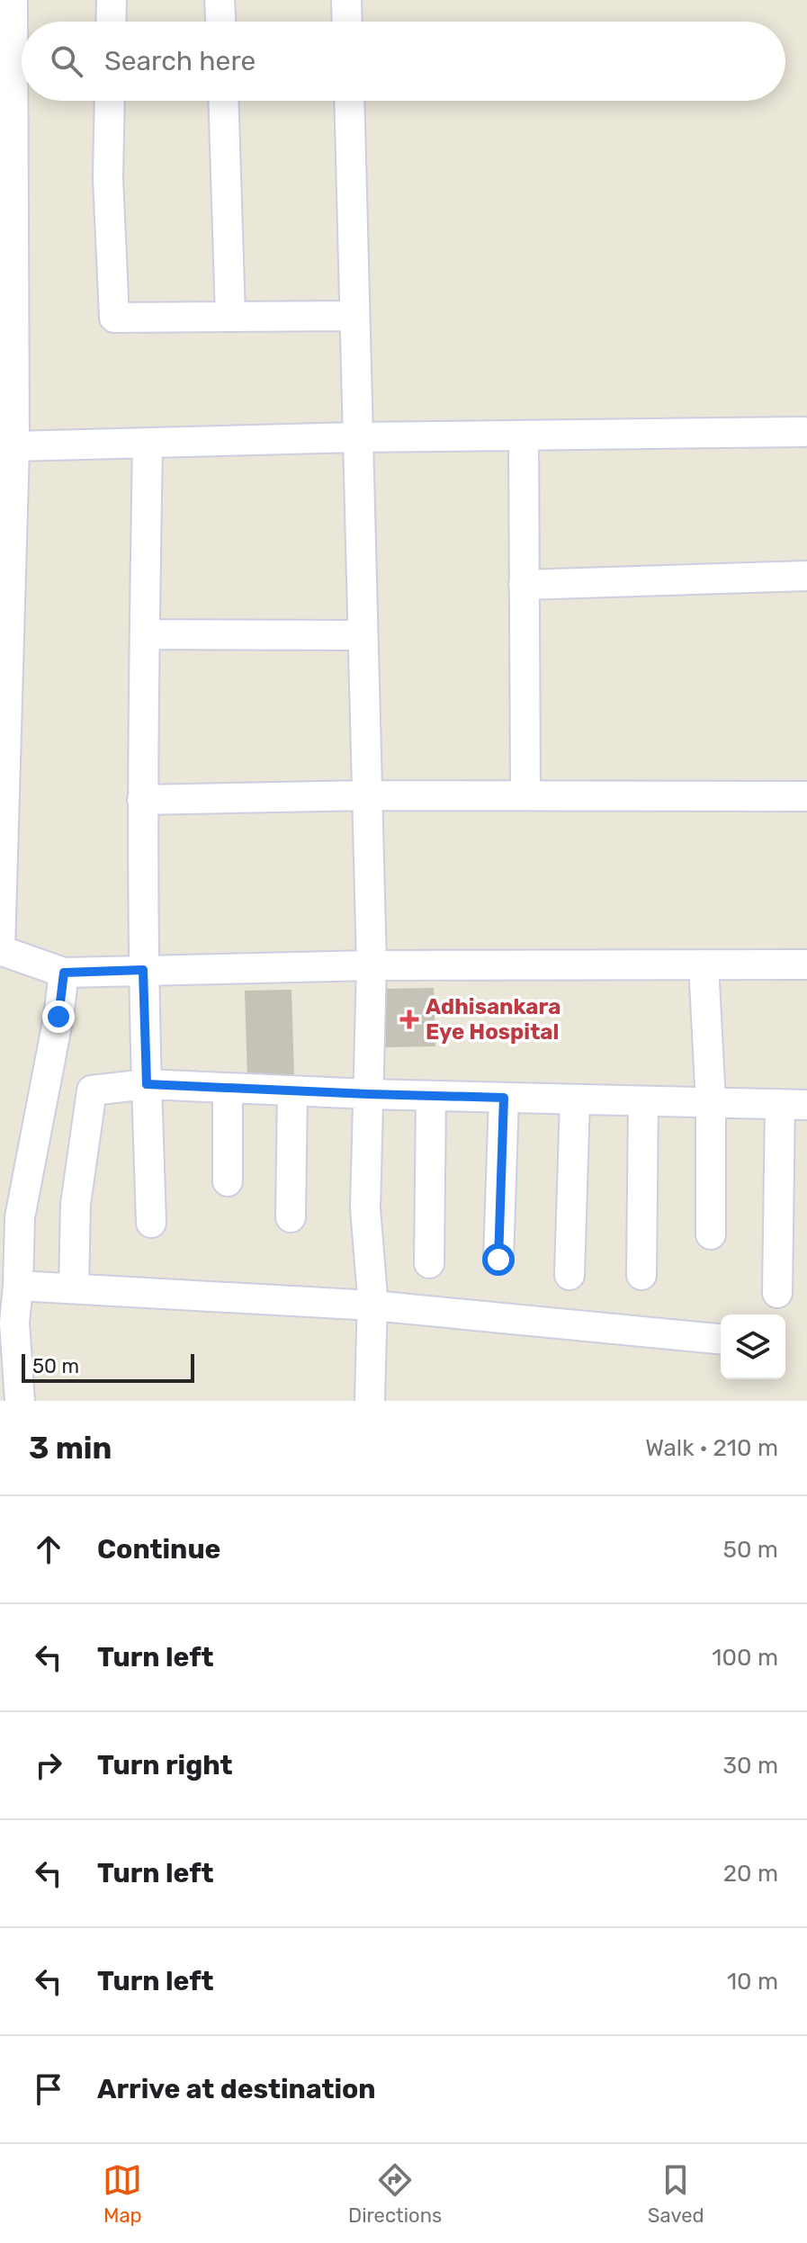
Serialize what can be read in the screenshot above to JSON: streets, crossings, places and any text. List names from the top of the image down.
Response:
{
  "places": {
    "health": ["Adhisankara Eye Hospital"]
  },
  "scale_bar": "50 m",
  "page": {
    "search": "Search here",
    "scale": "50 m",
    "heading": ["3 min", "Walk · 210 m"],
    "list": [
      ["Continue", "50 m"],
      ["Turn left", "100 m"],
      ["Turn right", "30 m"],
      ["Turn left", "20 m"],
      ["Turn left", "10 m"],
      "Arrive at destination"
    ],
    "nav": ["Map", "Directions", "Saved"]
  }
}
